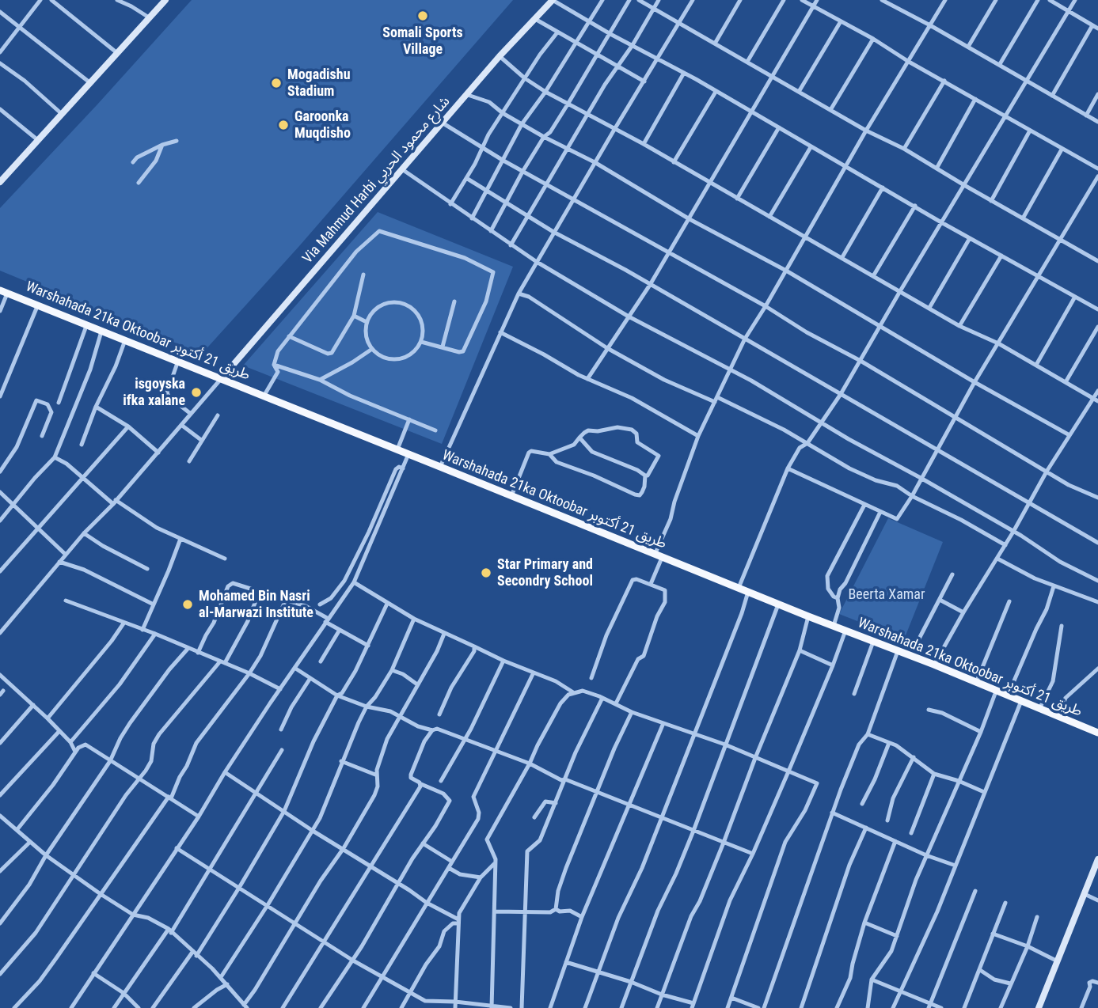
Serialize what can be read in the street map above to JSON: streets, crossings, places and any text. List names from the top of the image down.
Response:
{
  "streets": {
    "main road": ["Warshahada 21ka Oktoobar طريق 21 أكتوبر"],
    "street": ["Via Mahmud Harbi شارع محمود الحربي"]
  },
  "crossings": [
    ["Via Mahmud Harbi شارع محمود الحربي", "Warshahada 21ka Oktoobar طريق 21 أكتوبر"]
  ],
  "parks": ["Beerta Xamar"],
  "places": [
    "Somali Sports Village",
    "Mogadishu Stadium",
    "Garoonka Muqdisho",
    "isgoyska ifka xalane",
    "Star Primary and Secondry School",
    "Mohamed Bin Nasri al-Marwazi Institute"
  ]
}
